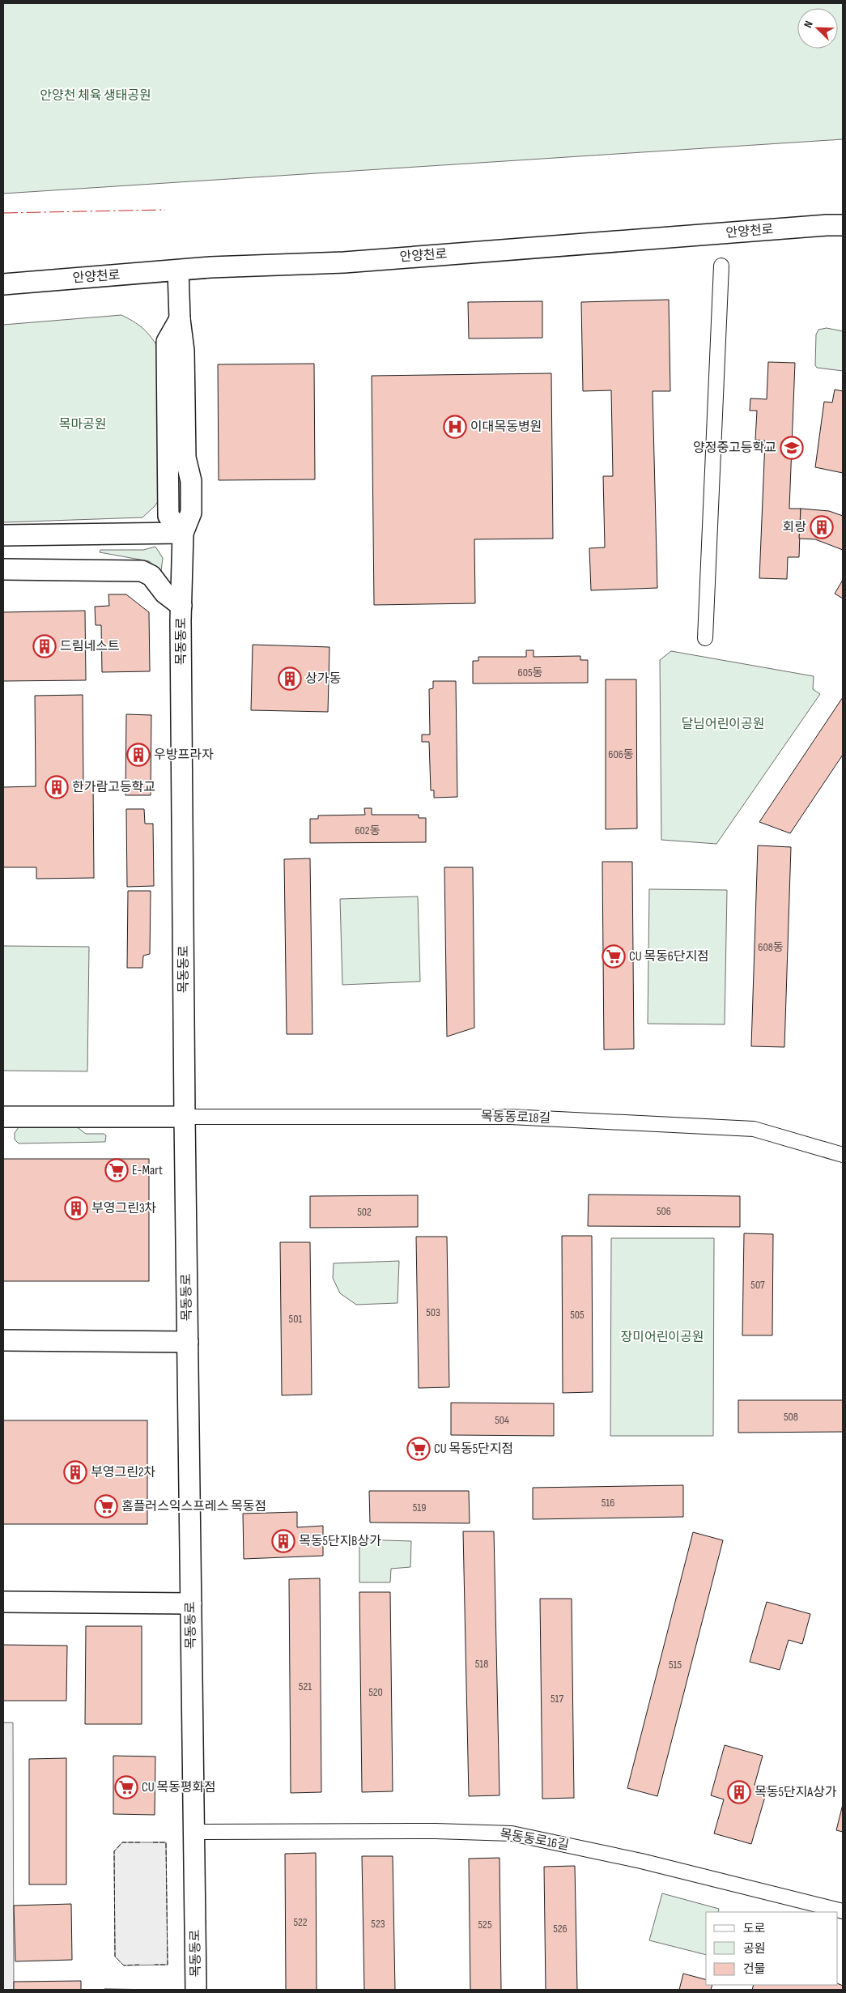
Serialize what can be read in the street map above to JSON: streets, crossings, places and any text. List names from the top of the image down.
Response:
{
  "streets": {
    "main road": ["안양천로", "목동동로"],
    "street": ["목동동로18길", "목동동로16길"]
  },
  "crossings": [
    ["안양천로", "목동동로"],
    ["목동동로", "목동동로18길"],
    ["목동동로", "목동동로16길"]
  ],
  "parks": [
    "안양천 체육 생태공원",
    "목마공원",
    "달님어린이공원",
    "장미어린이공원"
  ],
  "places": {
    "hospital": ["이대목동병원"],
    "school or university": ["양정중고등학교"],
    "building": [
      "회랑",
      "드림네스트",
      "상가동",
      "우방프라자",
      "한가람고등학교",
      "부영그린3차",
      "부영그린2차",
      "목동5단지B상가",
      "목동5단지A상가"
    ],
    "supermarket": [
      "CU 목동6단지점",
      "E-Mart",
      "CU 목동5단지점",
      "홈플러스익스프레스 목동점",
      "CU 목동평화점"
    ]
  },
  "house_numbers": [
    "605동",
    "606동",
    "602동",
    "608동",
    "506",
    "502",
    "507",
    "503",
    "505",
    "501",
    "508",
    "504",
    "516",
    "519",
    "518",
    "515",
    "521",
    "520",
    "517",
    "522",
    "523",
    "525",
    "526"
  ],
  "legend": ["도로", "공원", "건물"],
  "north": "top left"
}
